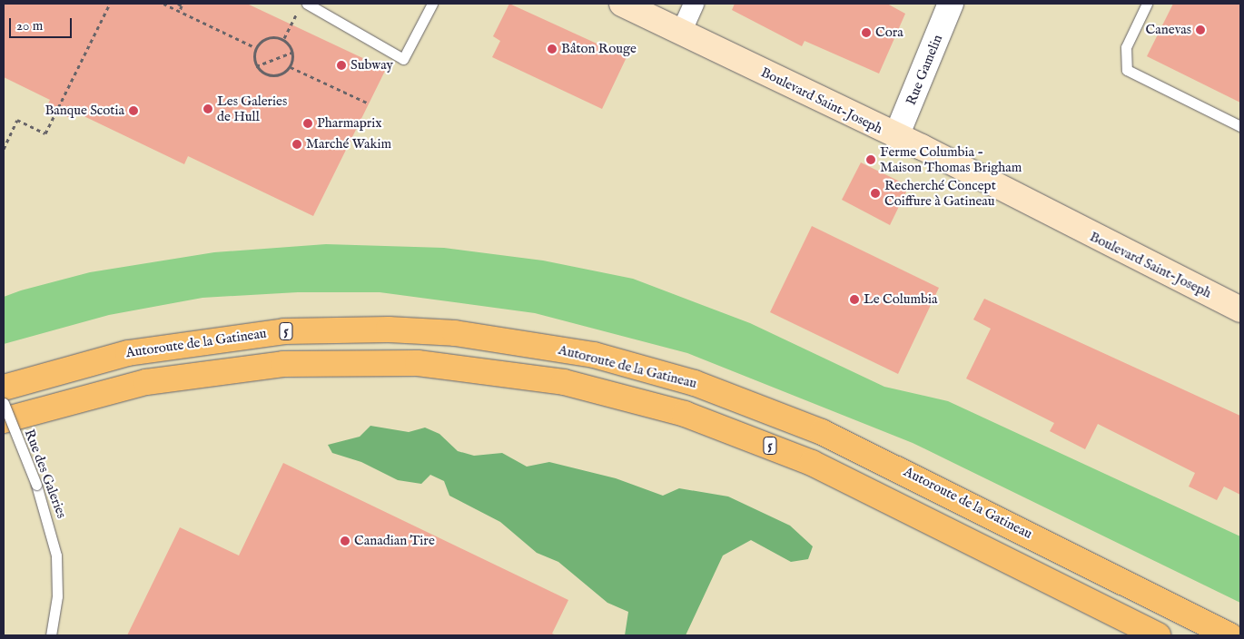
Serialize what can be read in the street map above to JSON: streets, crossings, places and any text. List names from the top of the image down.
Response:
{
  "streets": {
    "highway": ["5", "Autoroute de la Gatineau"],
    "main road": ["Boulevard Saint-Joseph"],
    "street": ["Rue Gamelin"],
    "lane": ["Rue des Galeries"]
  },
  "crossings": [
    ["Rue Gamelin", "Boulevard Saint-Joseph"]
  ],
  "places": [
    "Canevas",
    "Cora",
    "Bâton Rouge",
    "Subway",
    "Les Galeries de Hull",
    "Banque Scotia",
    "Pharmaprix",
    "Marché Wakim",
    "Ferme Columbia - Maison Thomas Brigham",
    "Recherché Concept Coiffure à Gatineau",
    "Le Columbia",
    "Canadian Tire"
  ],
  "scale_bar": "20 m"
}
